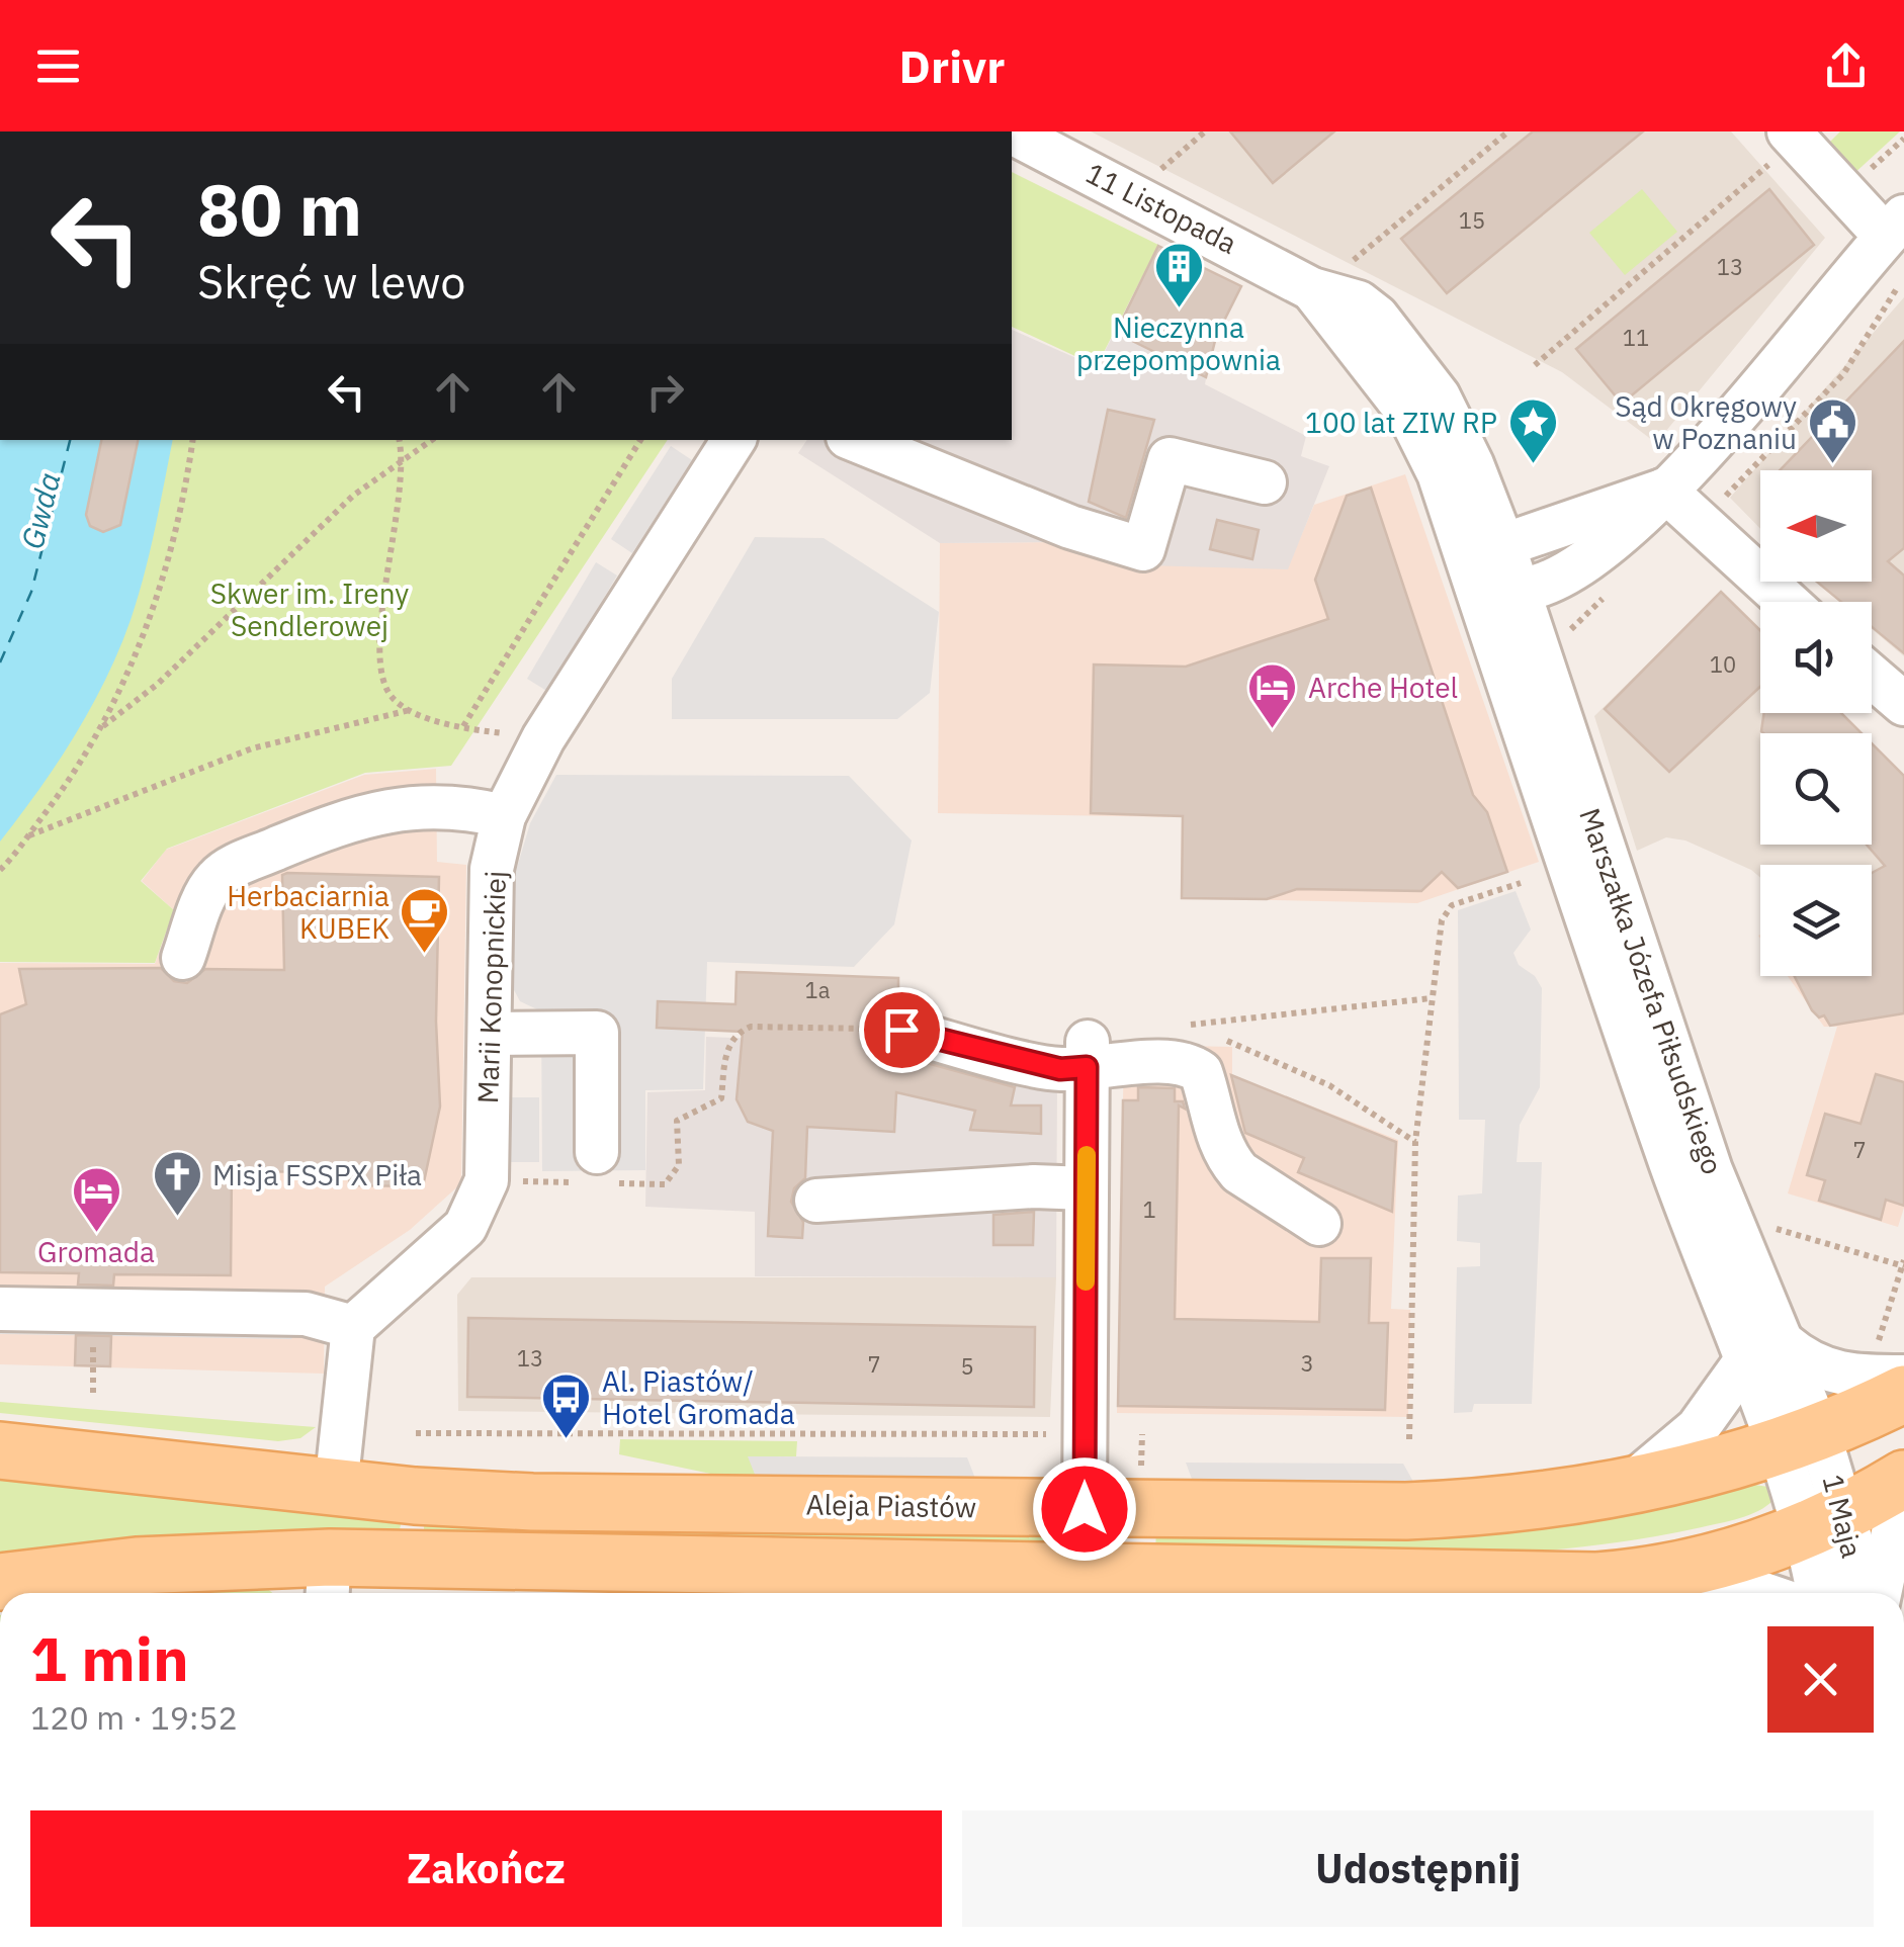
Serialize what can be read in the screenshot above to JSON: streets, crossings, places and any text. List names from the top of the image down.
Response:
{
  "streets": {
    "main road": ["Aleja Piastów"],
    "street": [
      "11 Listopada",
      "Marii Konopnickiej",
      "Marszałka Józefa Piłsudskiego",
      "1 Maja"
    ]
  },
  "crossings": [
    ["11 Listopada", "Marszałka Józefa Piłsudskiego"],
    ["Marszałka Józefa Piłsudskiego", "Aleja Piastów"],
    ["Marszałka Józefa Piłsudskiego", "1 Maja"],
    ["Aleja Piastów", "1 Maja"]
  ],
  "water": ["Gwda"],
  "parks": ["Skwer im. Ireny Sendlerowej"],
  "places": {
    "building": ["Nieczynna przepompownia"],
    "place": ["100 lat ZIW RP"],
    "public building": ["Sąd Okręgowy w Poznaniu"],
    "hotel": ["Arche Hotel", "Gromada"],
    "cafe": ["Herbaciarnia KUBEK"],
    "church": ["Misja FSSPX Piła"],
    "bus stop": ["Al. Piastów/ Hotel Gromada"]
  },
  "house_numbers": [
    "15",
    "13",
    "11",
    "10",
    "1a",
    "7",
    "1",
    "13",
    "3",
    "7",
    "5"
  ],
  "north": "left",
  "page": {
    "header": "Drivr",
    "turn": ["80 m", "Skręć w lewo"],
    "heading": ["1 min", "120 m · 19:52"],
    "buttons": ["Zakończ", "Udostępnij"]
  }
}
